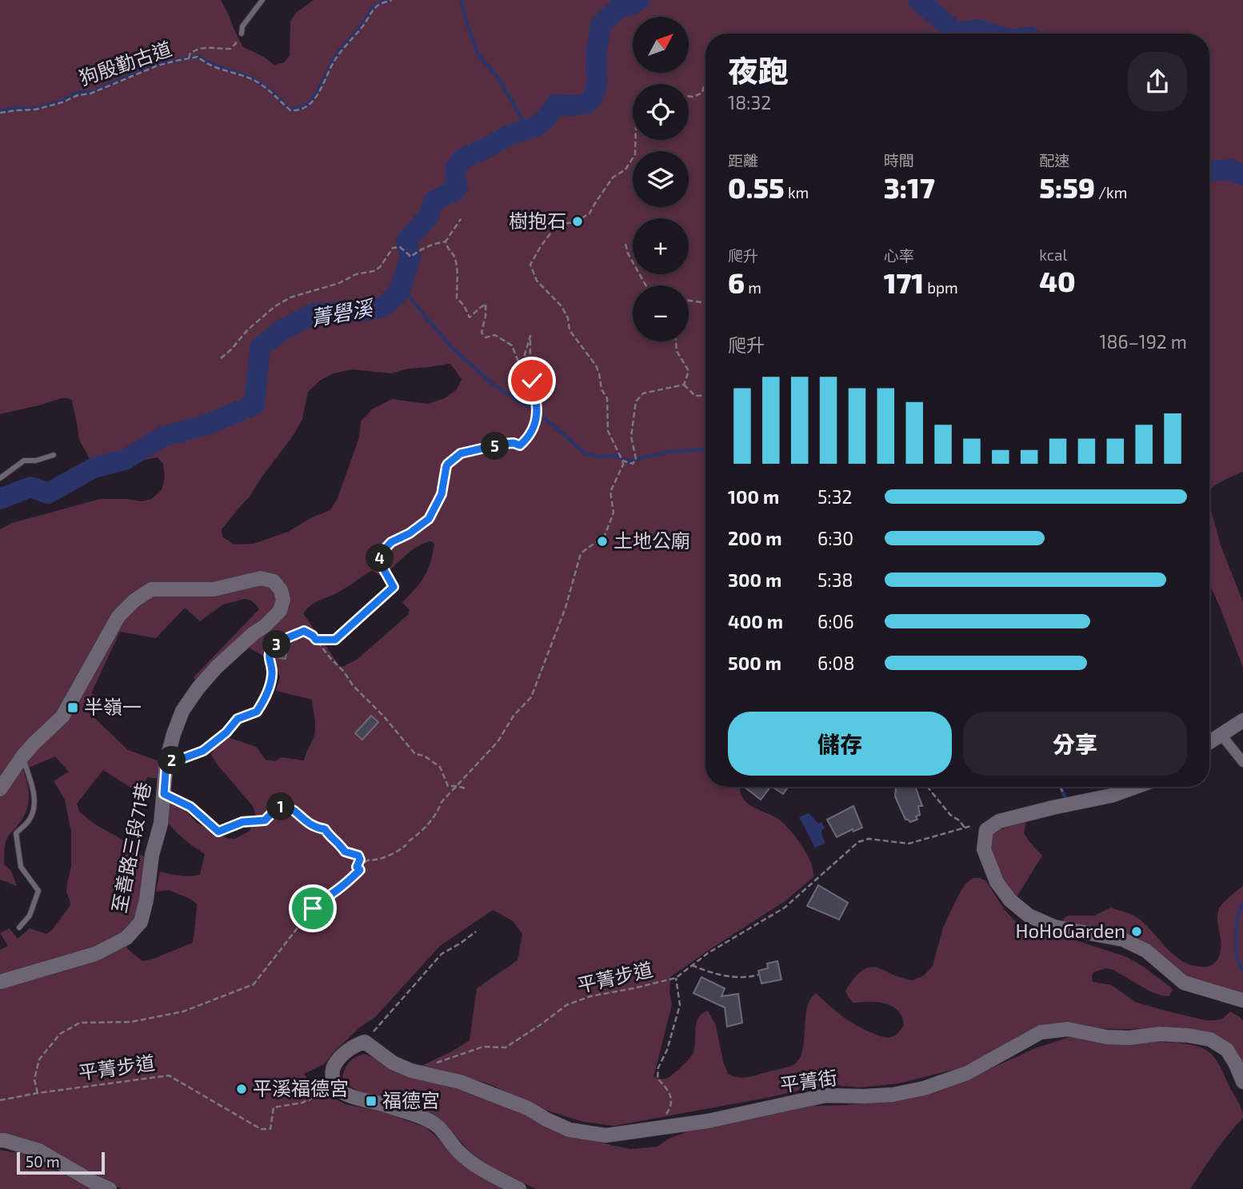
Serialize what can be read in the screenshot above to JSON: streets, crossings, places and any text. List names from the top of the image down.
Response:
{
  "streets": {
    "street": ["至善路三段71巷", "平菁街"],
    "path": ["狗殷勤古道", "平菁步道"]
  },
  "water": ["菁礐溪"],
  "places": {
    "other": [
      "樹抱石",
      "土地公廟",
      "HoHoGarden",
      "平溪福德宮"
    ],
    "transit": ["半嶺一", "福德宮"]
  },
  "scale_bar": "50 m",
  "north": "top right",
  "page": {
    "map_buttons": ["+", "−"],
    "heading": ["夜跑", "18:32"],
    "stats": [
      ["距離", "0.55 km"],
      ["時間", "3:17"],
      ["配速", "5:59 /km"],
      ["爬升", "6 m"],
      ["心率", "171 bpm"],
      ["kcal", "40"]
    ],
    "chart": ["爬升", "186–192 m"],
    "pins": [
      "5",
      "4",
      "3",
      "2",
      "1"
    ],
    "list": [
      {
        "name": "100 m",
        "note": "5:32"
      },
      {
        "name": "200 m",
        "note": "6:30"
      },
      {
        "name": "300 m",
        "note": "5:38"
      },
      {
        "name": "400 m",
        "note": "6:06"
      },
      {
        "name": "500 m",
        "note": "6:08"
      }
    ],
    "buttons": ["儲存", "分享"],
    "scale": "50 m"
  }
}
